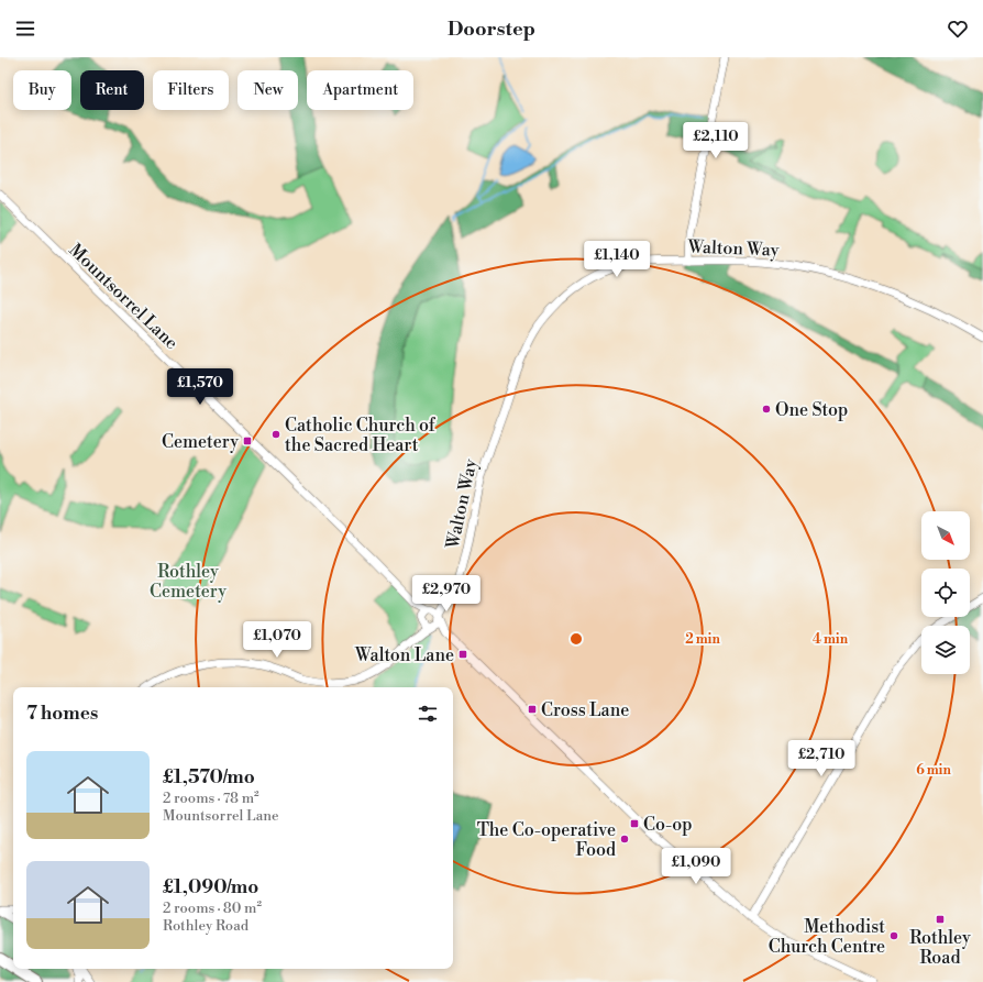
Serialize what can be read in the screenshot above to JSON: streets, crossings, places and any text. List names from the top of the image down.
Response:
{
  "streets": {
    "street": ["Walton Way", "Mountsorrel Lane"]
  },
  "crossings": [
    ["Walton Way", "Mountsorrel Lane"]
  ],
  "parks": ["Rothley Cemetery"],
  "places": {
    "other": [
      "One Stop",
      "Catholic Church of the Sacred Heart",
      "The Co-operative Food",
      "Methodist Church Centre"
    ],
    "transit": [
      "Cemetery",
      "Walton Lane",
      "Cross Lane",
      "Co-op",
      "Rothley Road"
    ]
  },
  "north": "bottom right",
  "page": {
    "header": "Doorstep",
    "chip": [
      "Buy",
      "Rent",
      "Filters",
      "New",
      "Apartment"
    ],
    "price": [
      "£2,110",
      "£1,140",
      "£1,570",
      "£2,970",
      "£1,070",
      "£2,710",
      "£1,090"
    ],
    "heading": "7 homes",
    "list": [
      {
        "name": "£1,570/mo",
        "note": "2 rooms · 78 m² · Mountsorrel Lane"
      },
      {
        "name": "£1,090/mo",
        "note": "2 rooms · 80 m² · Rothley Road"
      }
    ]
  },
  "rings": ["2 min", "4 min", "6 min"]
}
